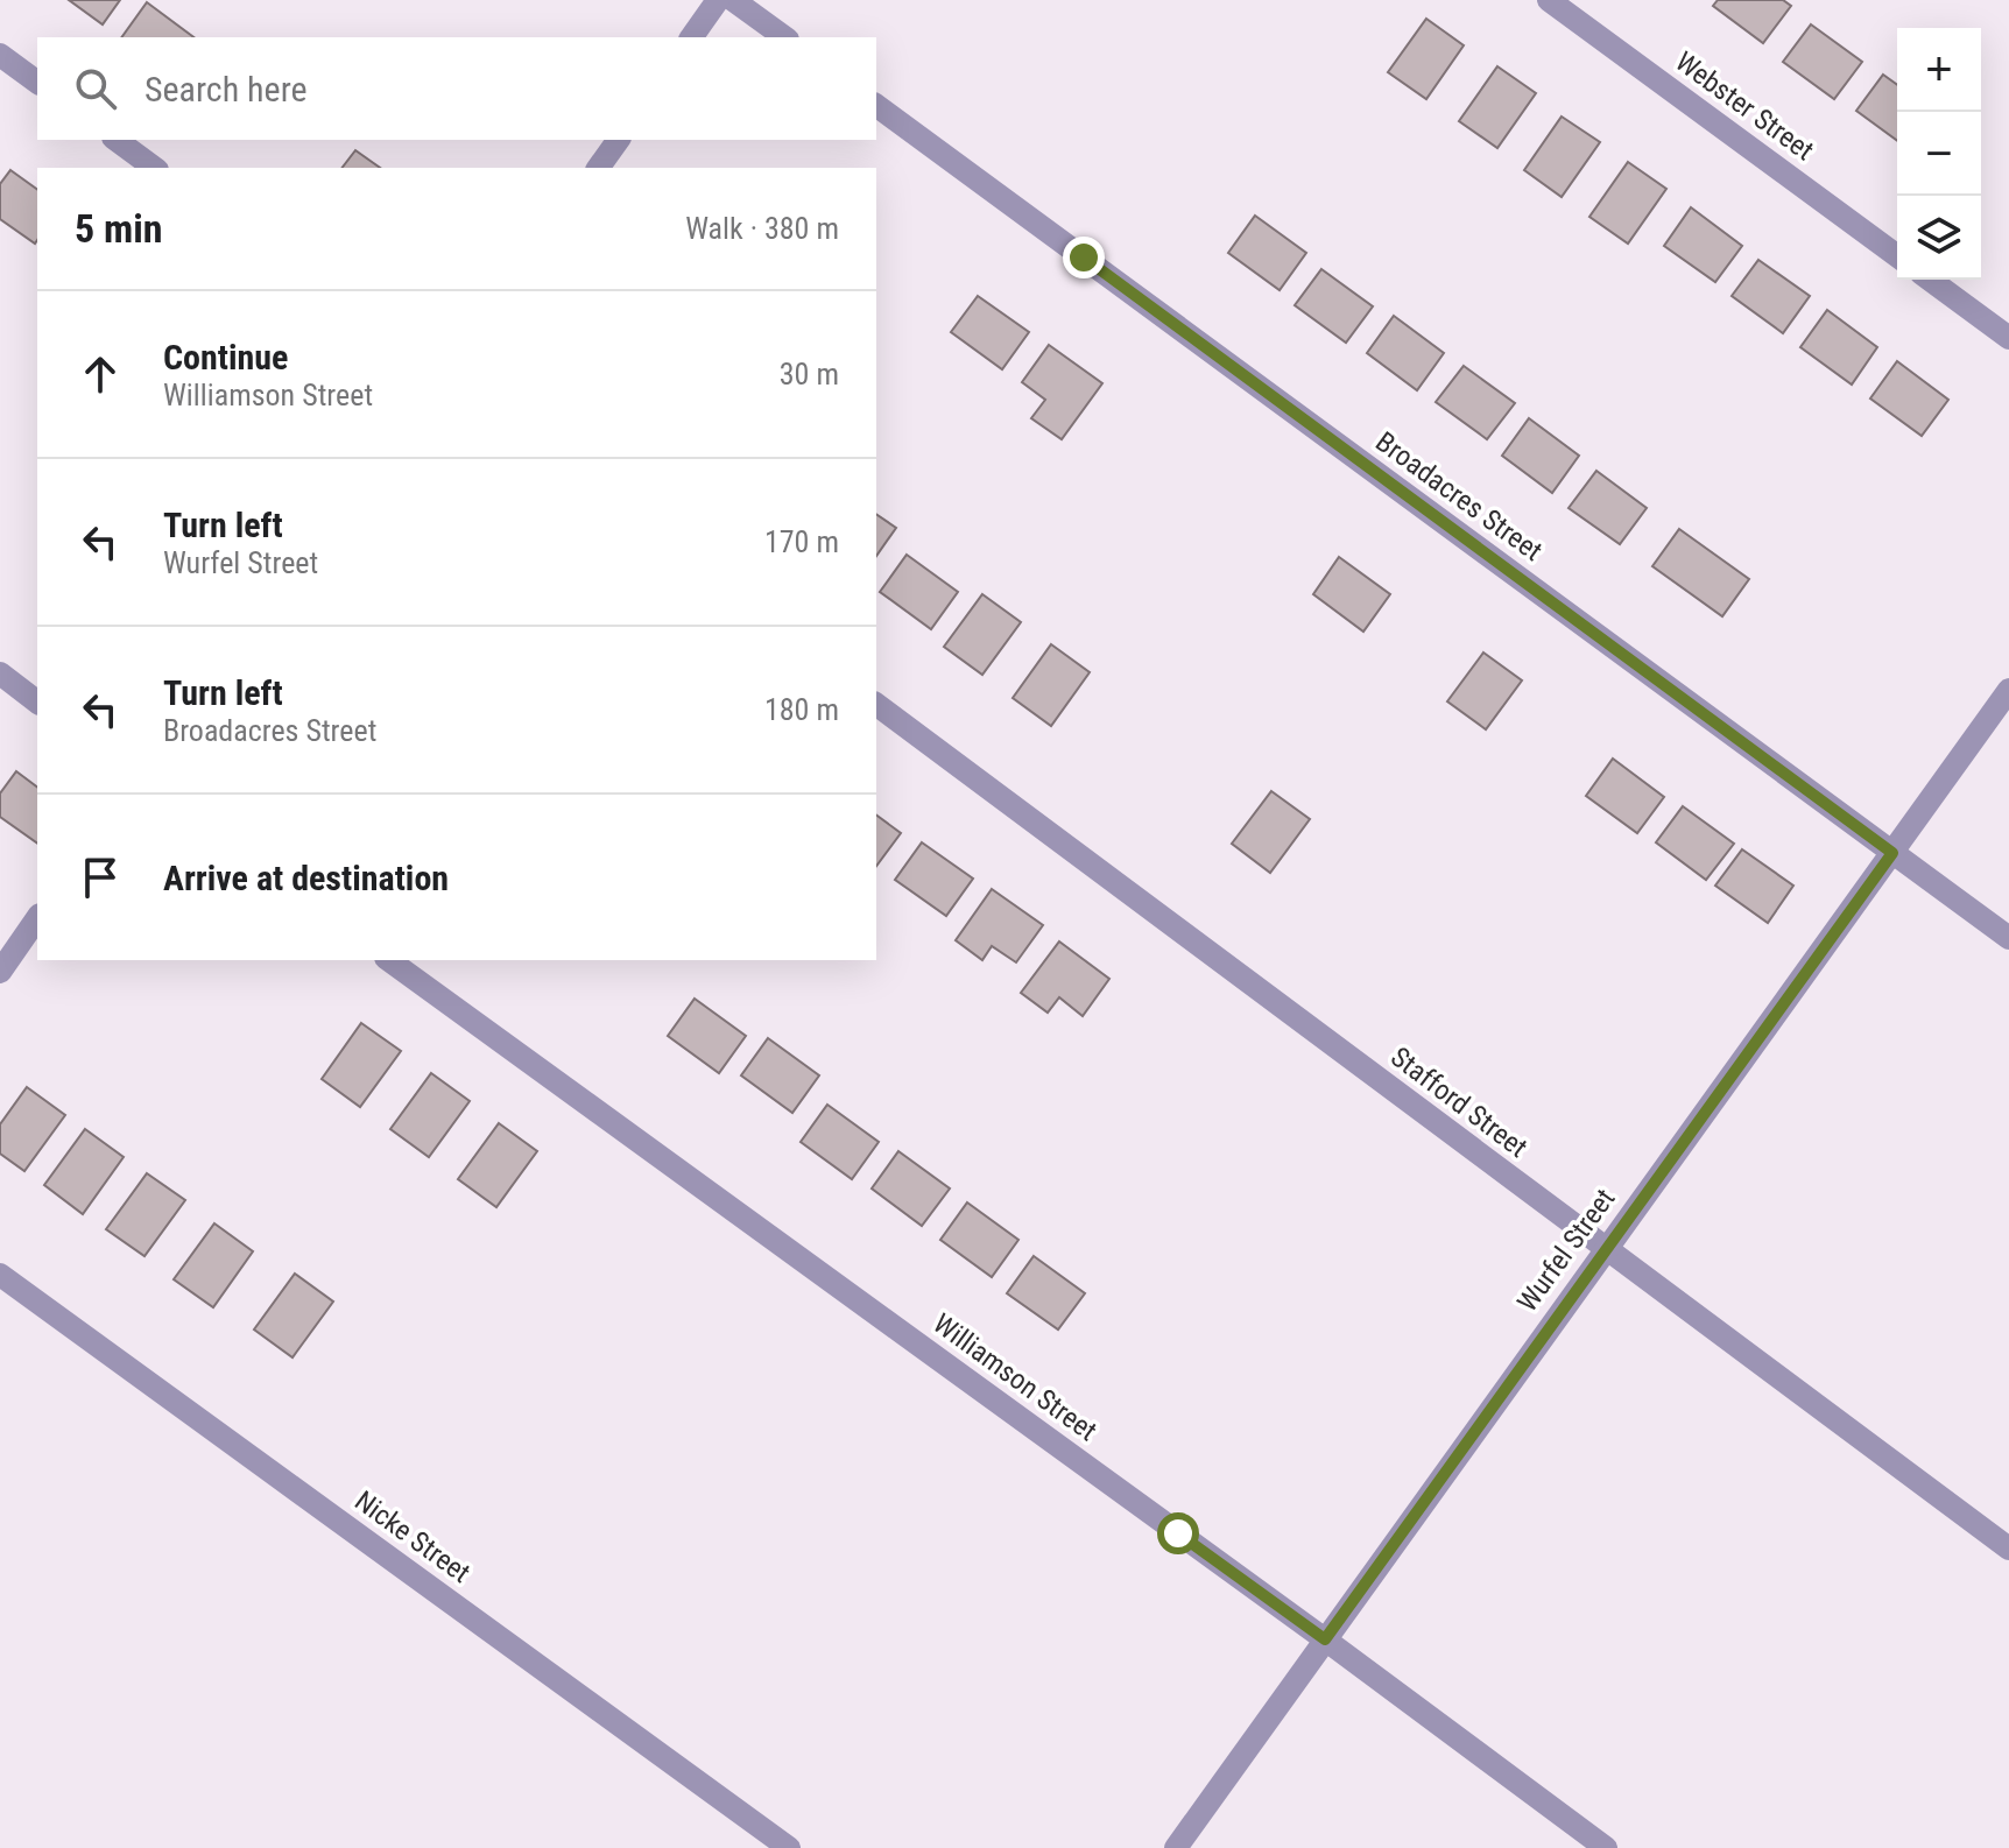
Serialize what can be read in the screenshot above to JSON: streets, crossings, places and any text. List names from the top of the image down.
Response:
{
  "streets": {
    "street": [
      "Webster Street",
      "Broadacres Street",
      "Stafford Street",
      "Wurfel Street",
      "Williamson Street",
      "Nicke Street"
    ]
  },
  "crossings": [
    ["Broadacres Street", "Wurfel Street"],
    ["Stafford Street", "Wurfel Street"],
    ["Wurfel Street", "Williamson Street"]
  ],
  "page": {
    "map_buttons": ["+", "−"],
    "search": "Search here",
    "heading": ["5 min", "Walk · 380 m"],
    "list": [
      ["Continue", "Williamson Street", "30 m"],
      ["Turn left", "Wurfel Street", "170 m"],
      ["Turn left", "Broadacres Street", "180 m"],
      "Arrive at destination"
    ]
  }
}
